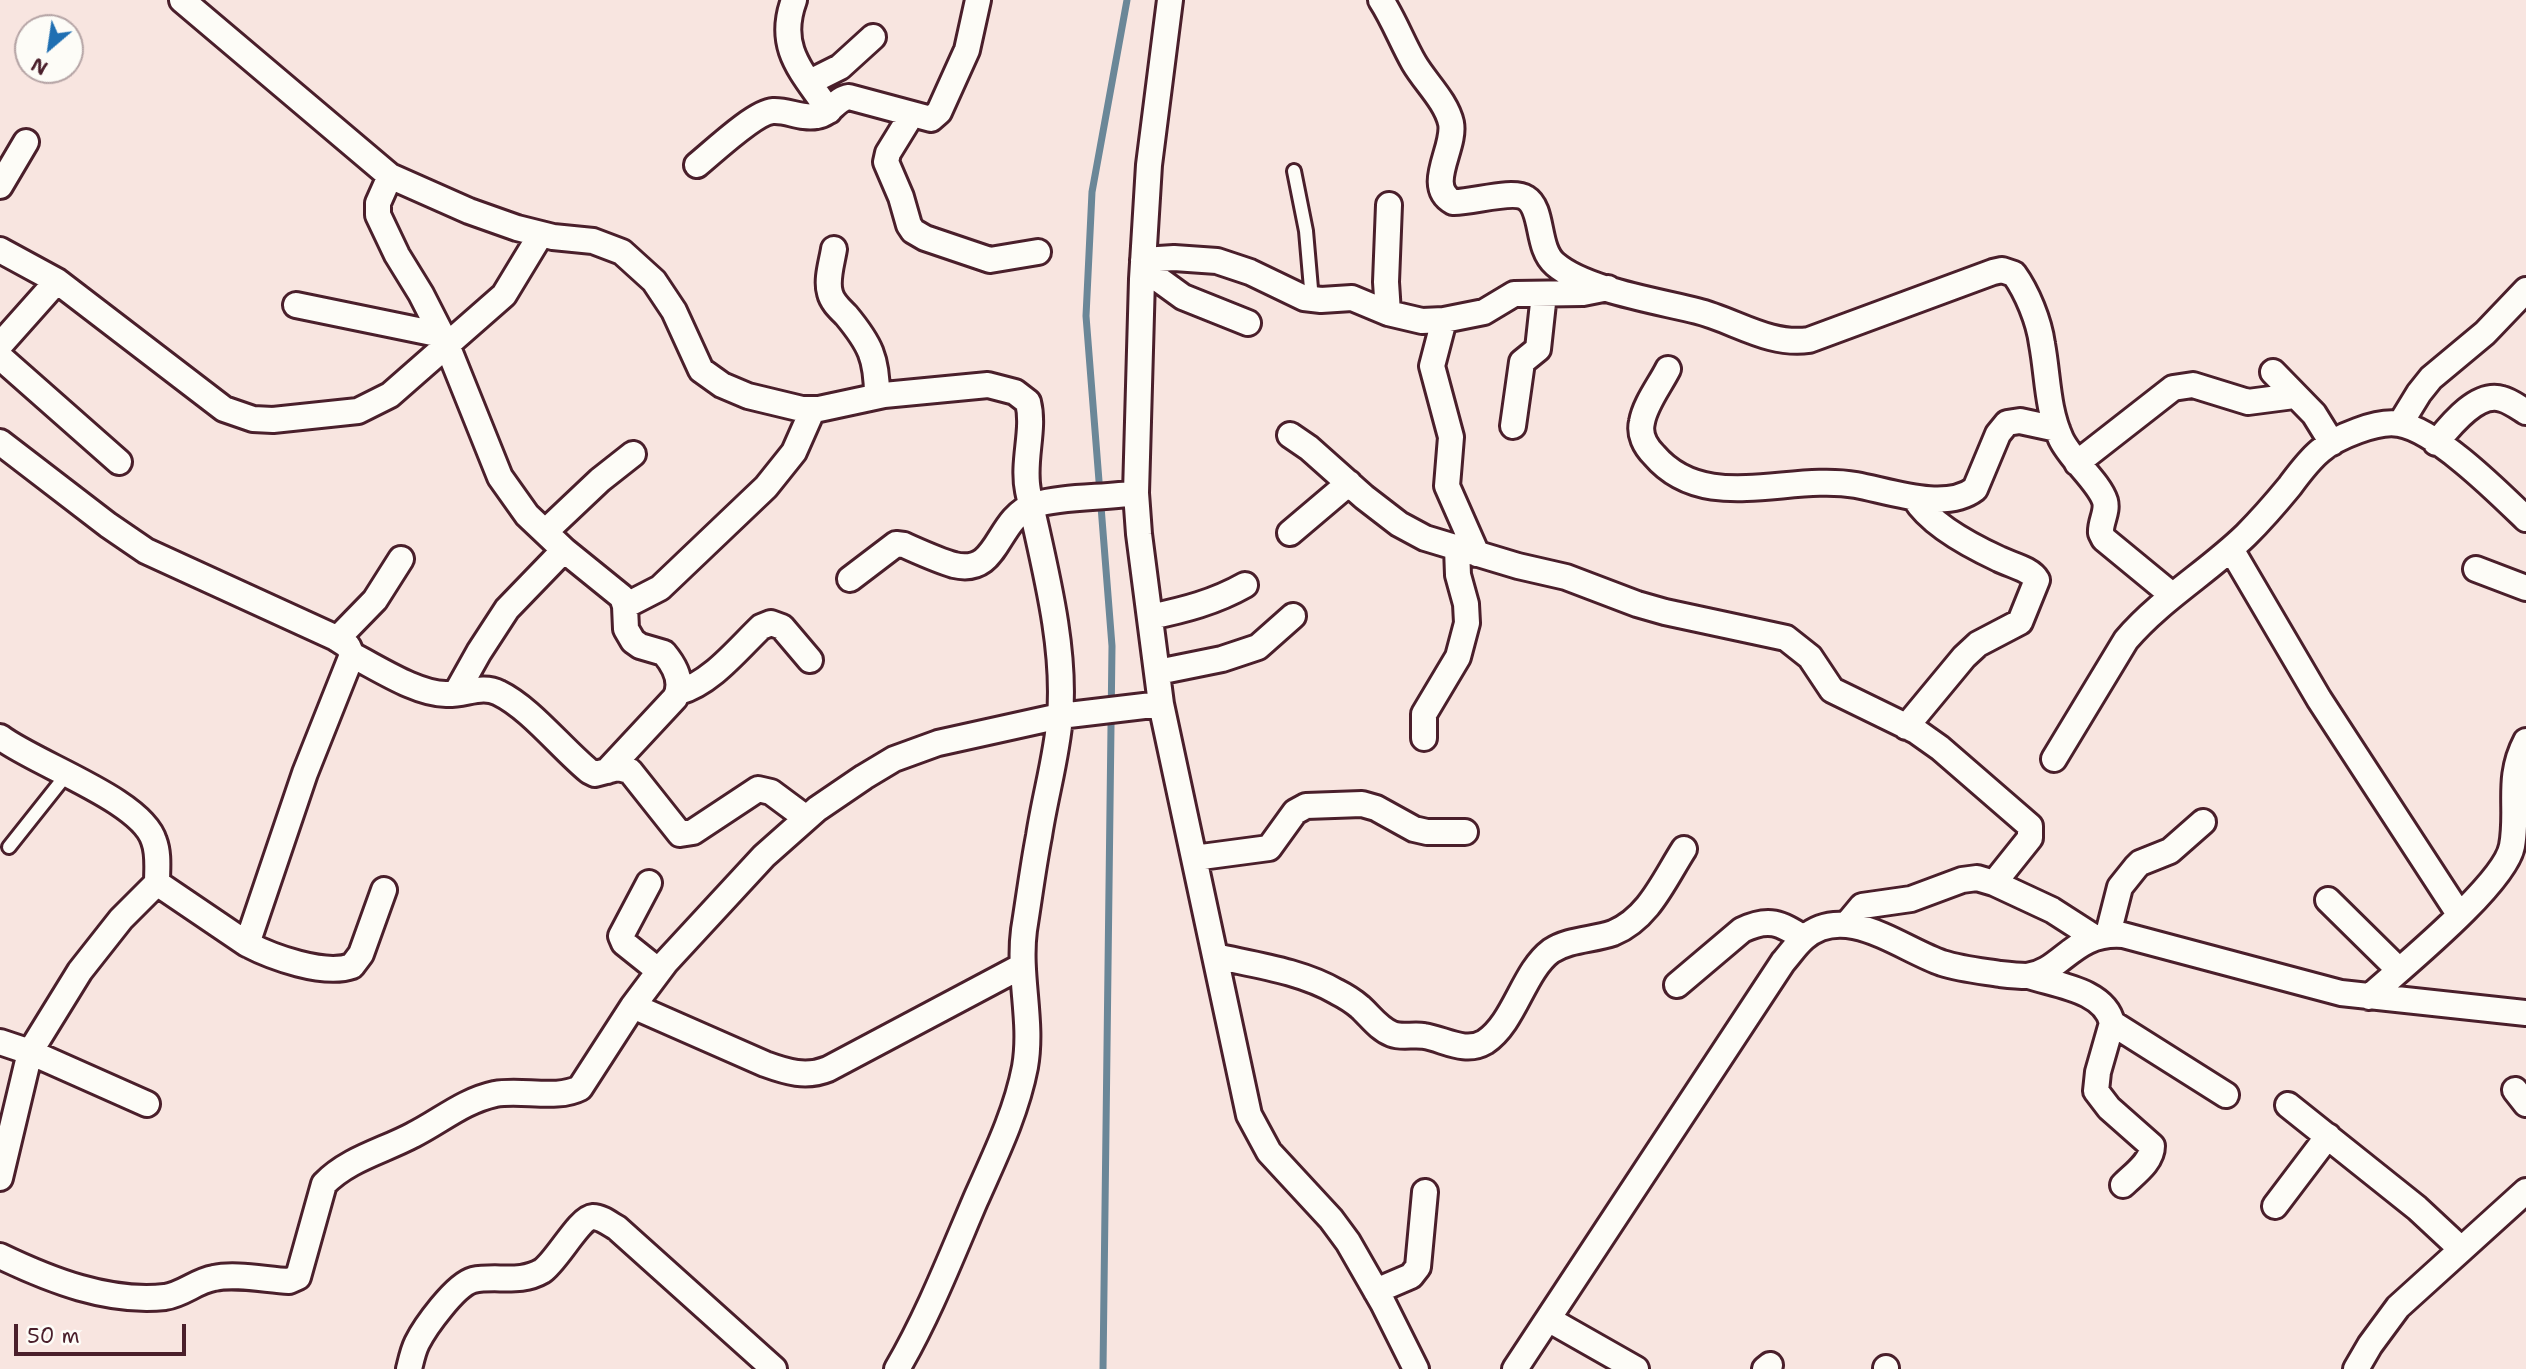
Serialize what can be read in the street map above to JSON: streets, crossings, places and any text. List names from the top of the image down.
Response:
{
  "scale_bar": "50 m",
  "north": "bottom left"
}
